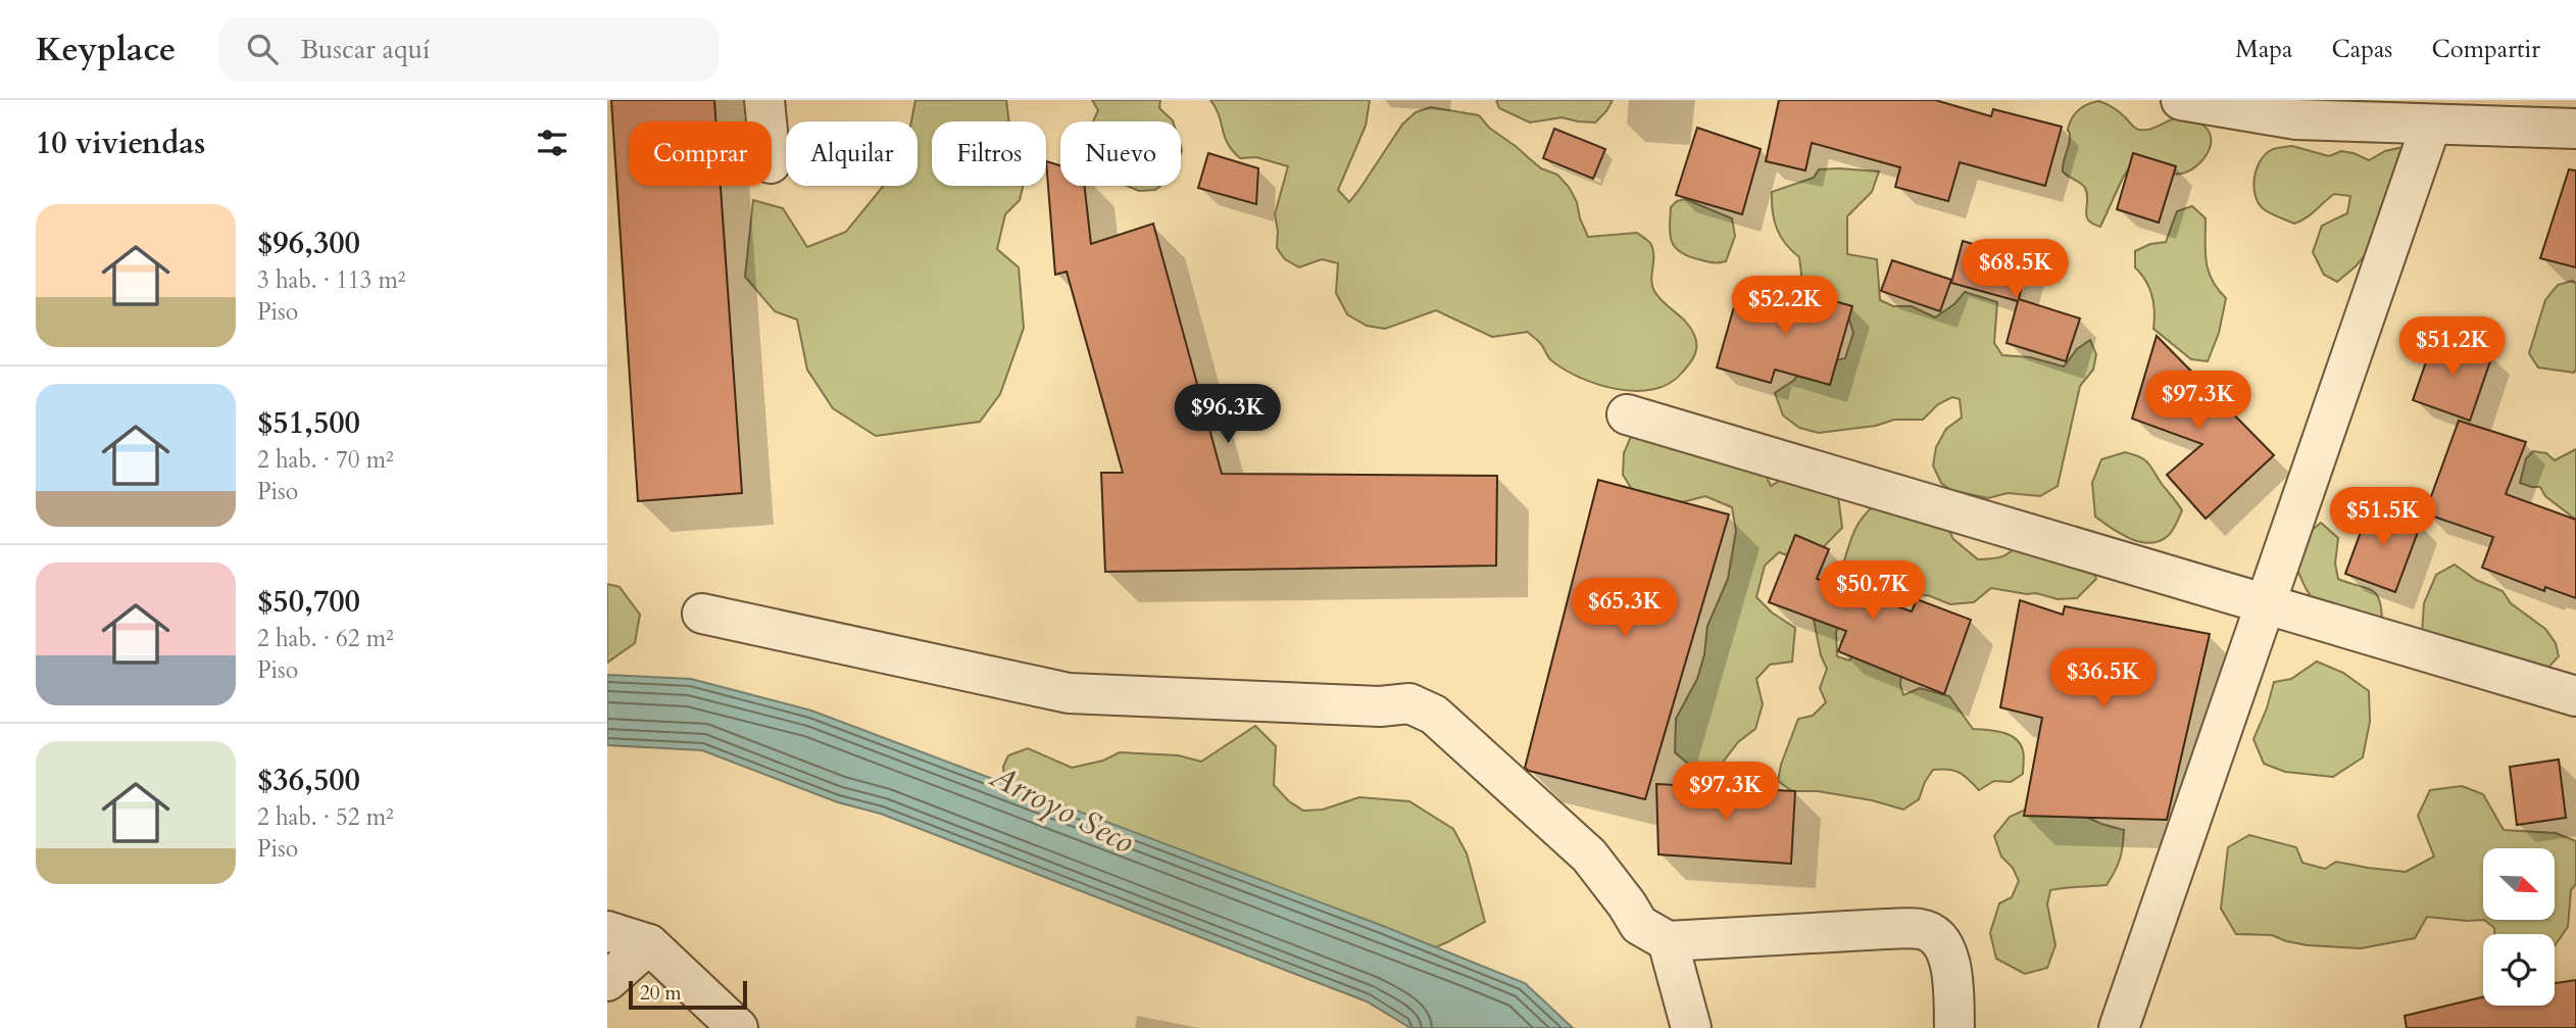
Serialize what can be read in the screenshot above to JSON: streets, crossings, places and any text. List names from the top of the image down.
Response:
{
  "water": ["Arroyo Seco"],
  "scale_bar": "20 m",
  "north": "bottom right",
  "page": {
    "header": "Keyplace",
    "search": "Buscar aquí",
    "nav": ["Mapa", "Capas", "Compartir"],
    "heading": "10 viviendas",
    "chip": [
      "Comprar",
      "Alquilar",
      "Filtros",
      "Nuevo"
    ],
    "list": [
      {
        "name": "$96,300",
        "note": "3 hab. · 113 m² · Piso"
      },
      {
        "name": "$51,500",
        "note": "2 hab. · 70 m² · Piso"
      },
      {
        "name": "$50,700",
        "note": "2 hab. · 62 m² · Piso"
      },
      {
        "name": "$36,500",
        "note": "2 hab. · 52 m² · Piso"
      }
    ],
    "price": [
      "$68.5K",
      "$52.2K",
      "$51.2K",
      "$97.3K",
      "$96.3K",
      "$51.5K",
      "$50.7K",
      "$65.3K",
      "$36.5K",
      "$97.3K"
    ],
    "scale": "20 m"
  }
}
